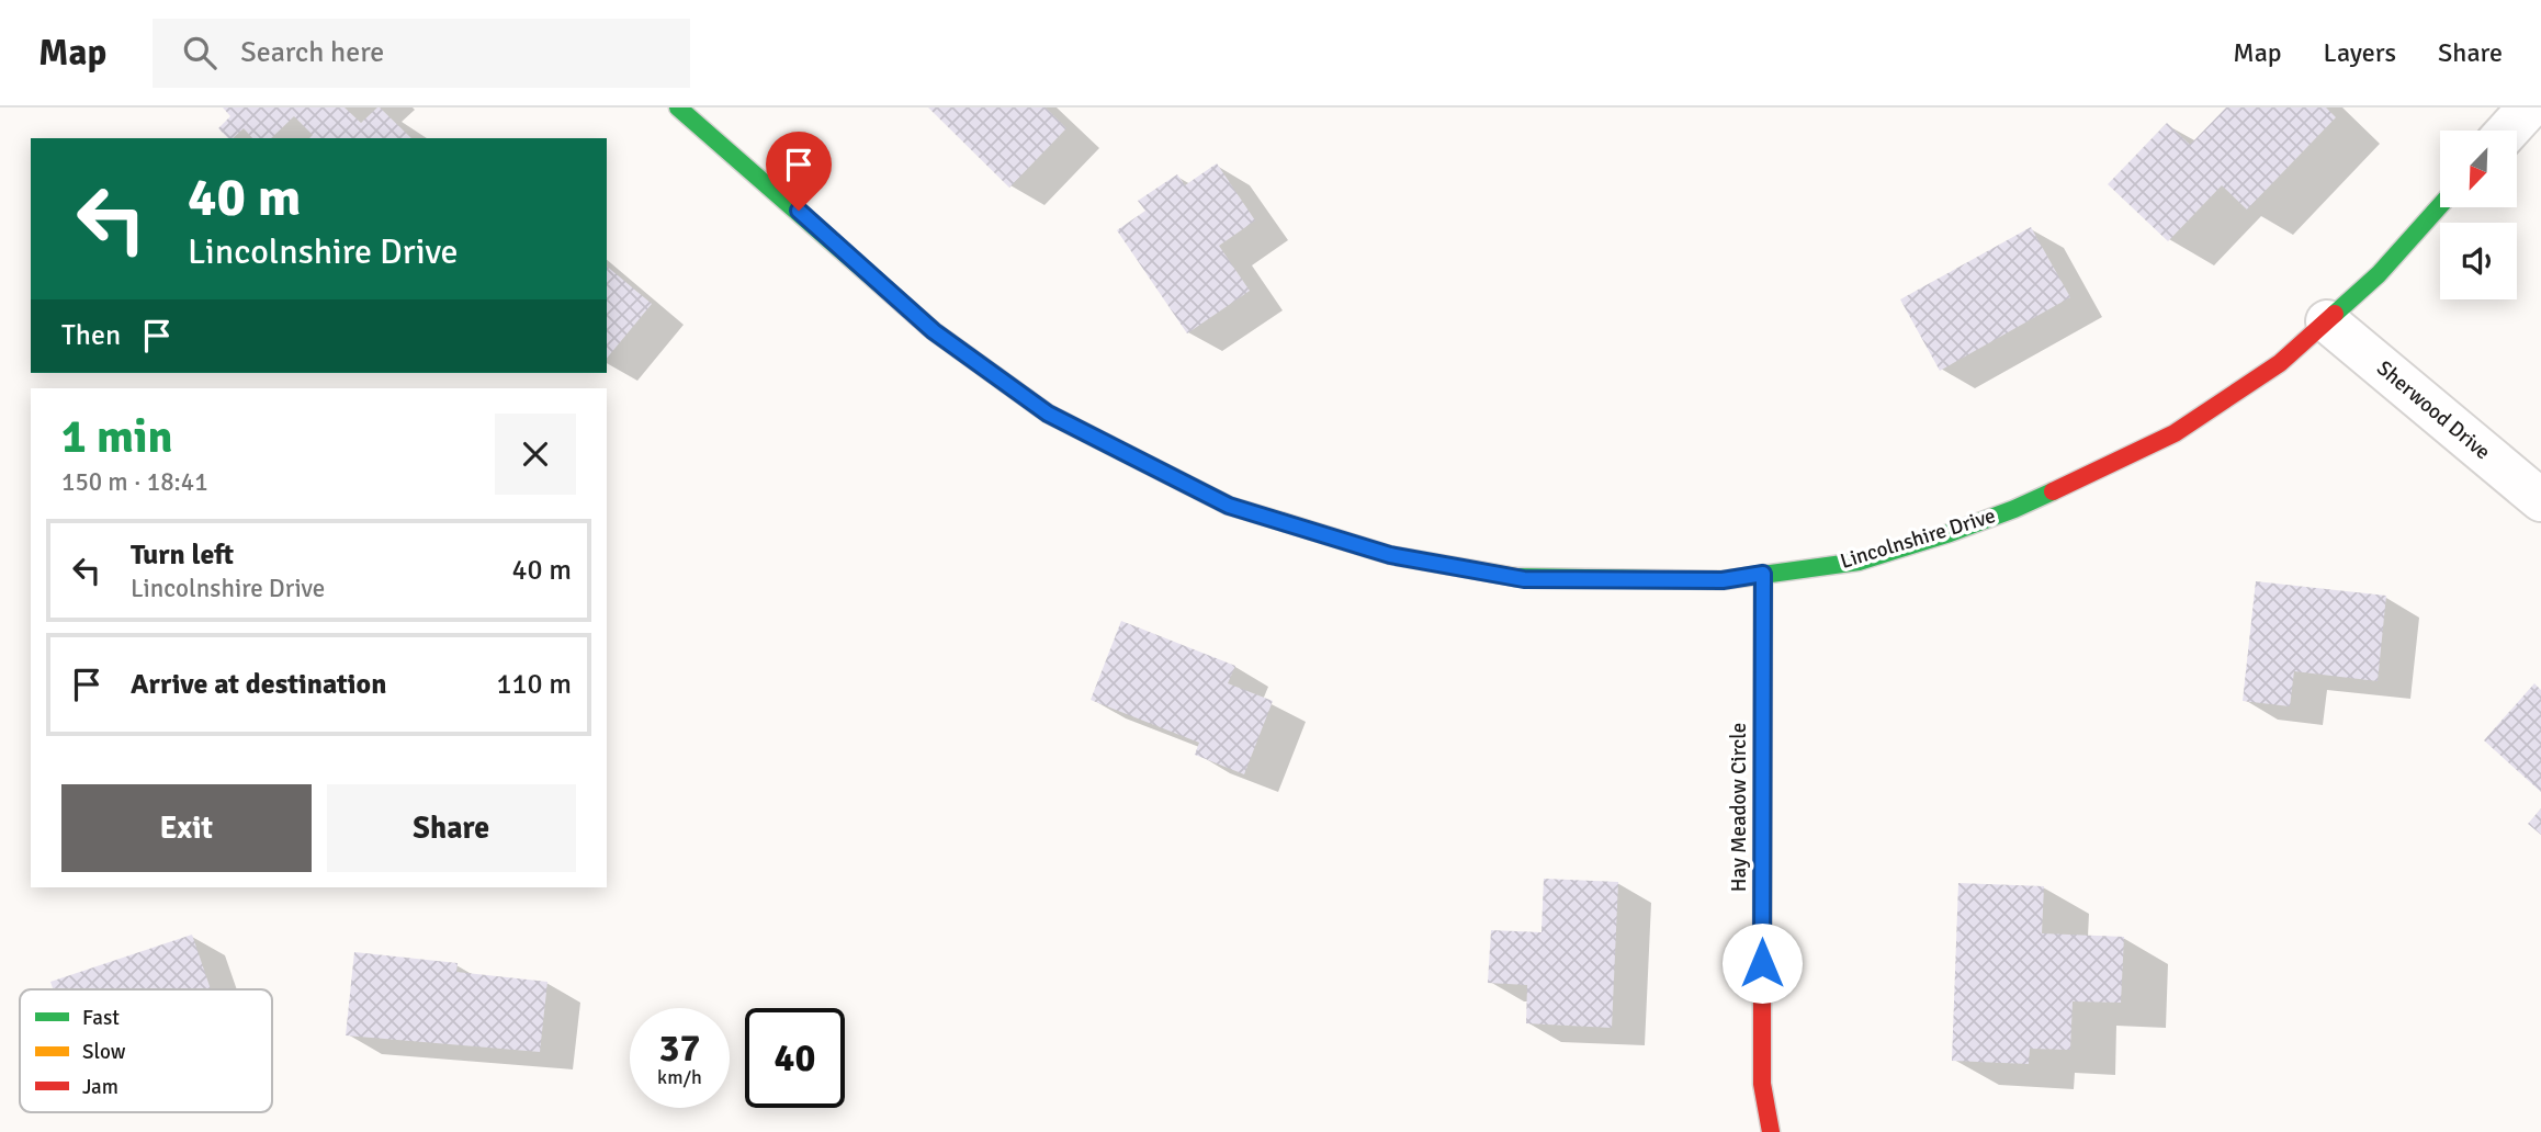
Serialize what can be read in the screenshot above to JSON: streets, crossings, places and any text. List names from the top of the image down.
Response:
{
  "streets": {
    "street": ["Sherwood Drive", "Lincolnshire Drive", "Hay Meadow Circle"]
  },
  "crossings": [
    ["Sherwood Drive", "Lincolnshire Drive"],
    ["Lincolnshire Drive", "Hay Meadow Circle"]
  ],
  "legend": ["Fast", "Slow", "Jam"],
  "north": "bottom left",
  "page": {
    "header": "Map",
    "search": "Search here",
    "nav": ["Map", "Layers", "Share"],
    "turn": ["40 m", "Lincolnshire Drive"],
    "then": "Then",
    "heading": ["1 min", "150 m · 18:41"],
    "list": [
      {
        "name": "Turn left",
        "note": "Lincolnshire Drive",
        "value": "40 m"
      },
      {
        "name": "Arrive at destination",
        "value": "110 m"
      }
    ],
    "buttons": ["Exit", "Share"],
    "speed": "37 km/h",
    "limit": "40"
  }
}
